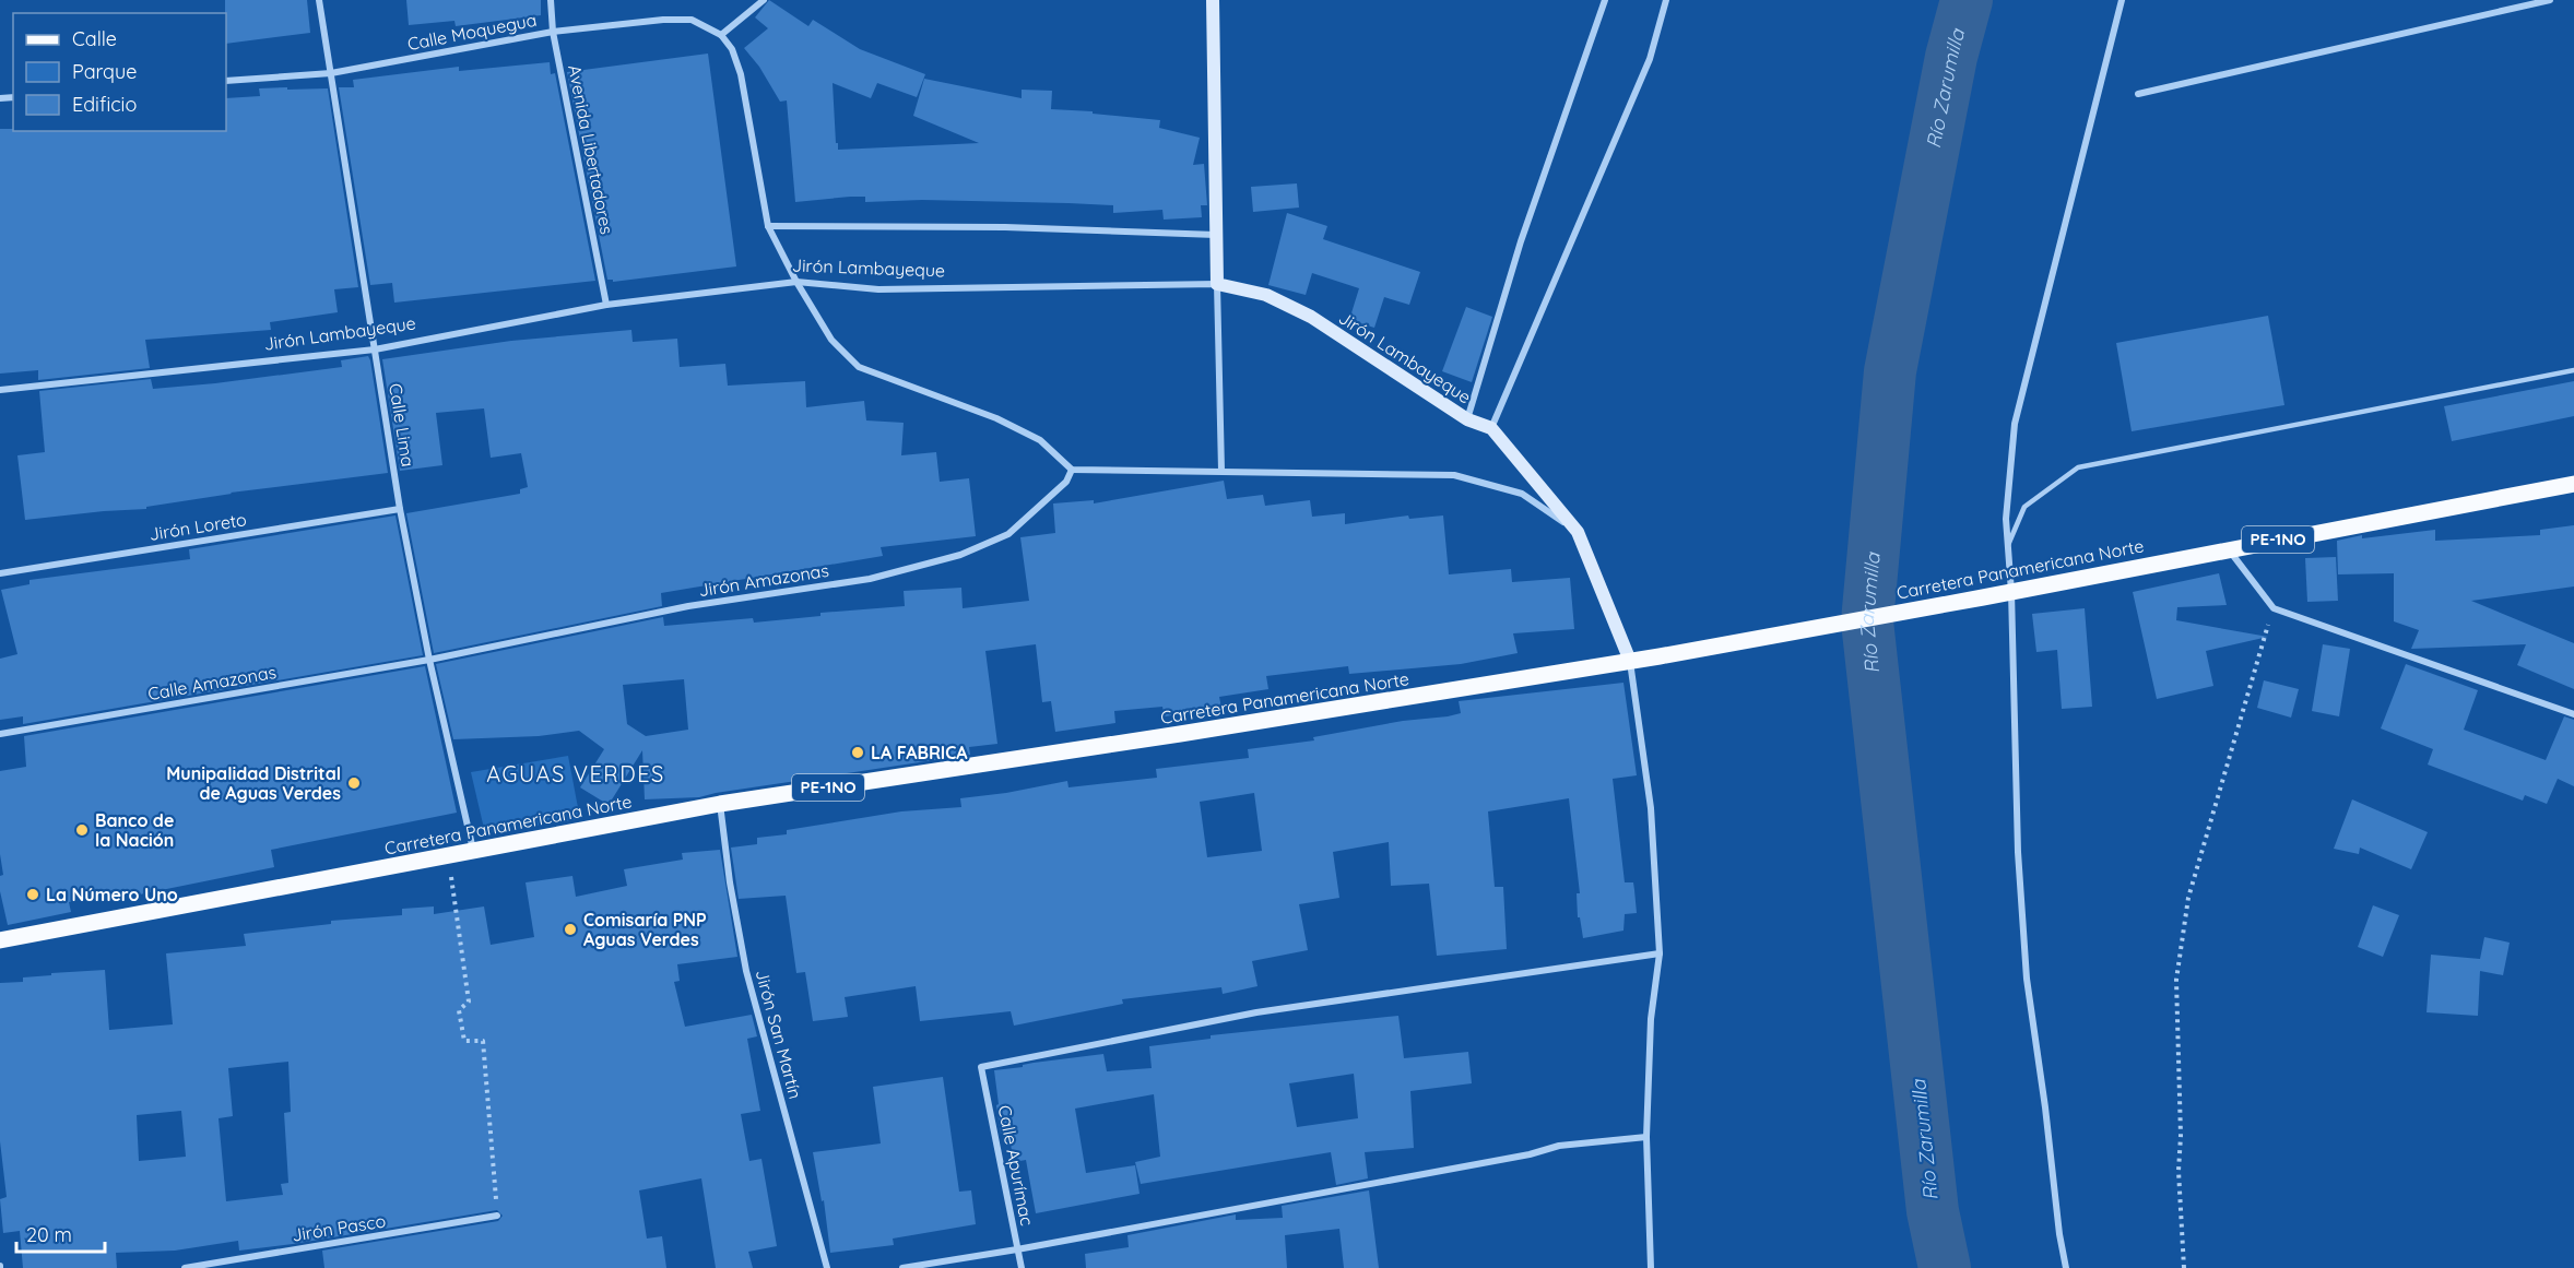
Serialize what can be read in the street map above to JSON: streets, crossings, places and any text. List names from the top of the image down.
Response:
{
  "streets": {
    "main road": ["PE-1NO", "Carretera Panamericana Norte"],
    "street": [
      "Calle Moquegua",
      "Avenida Libertadores",
      "Jirón Lambayeque",
      "Calle Lima",
      "Jirón Loreto",
      "Jirón Amazonas",
      "Calle Amazonas",
      "Jirón San Martín",
      "Calle Apurímac",
      "Jirón Pasco"
    ]
  },
  "crossings": [
    ["Calle Moquegua", "Avenida Libertadores"],
    ["Calle Moquegua", "Calle Lima"],
    ["Avenida Libertadores", "Jirón Lambayeque"],
    ["Jirón Lambayeque", "Calle Lima"],
    ["Calle Lima", "Jirón Loreto"],
    ["Calle Lima", "Carretera Panamericana Norte"],
    ["Calle Lima", "Jirón Amazonas"],
    ["Calle Lima", "Calle Amazonas"],
    ["Carretera Panamericana Norte", "Jirón San Martín"],
    ["Jirón Amazonas", "Calle Amazonas"]
  ],
  "districts": ["AGUAS VERDES"],
  "water": ["Río Zarumilla"],
  "places": [
    "LA FABRICA",
    "Munipalidad Distrital de Aguas Verdes",
    "Banco de la Nación",
    "La Número Uno",
    "Comisaría PNP Aguas Verdes"
  ],
  "legend": ["Calle", "Parque", "Edificio"],
  "scale_bar": "20 m"
}
